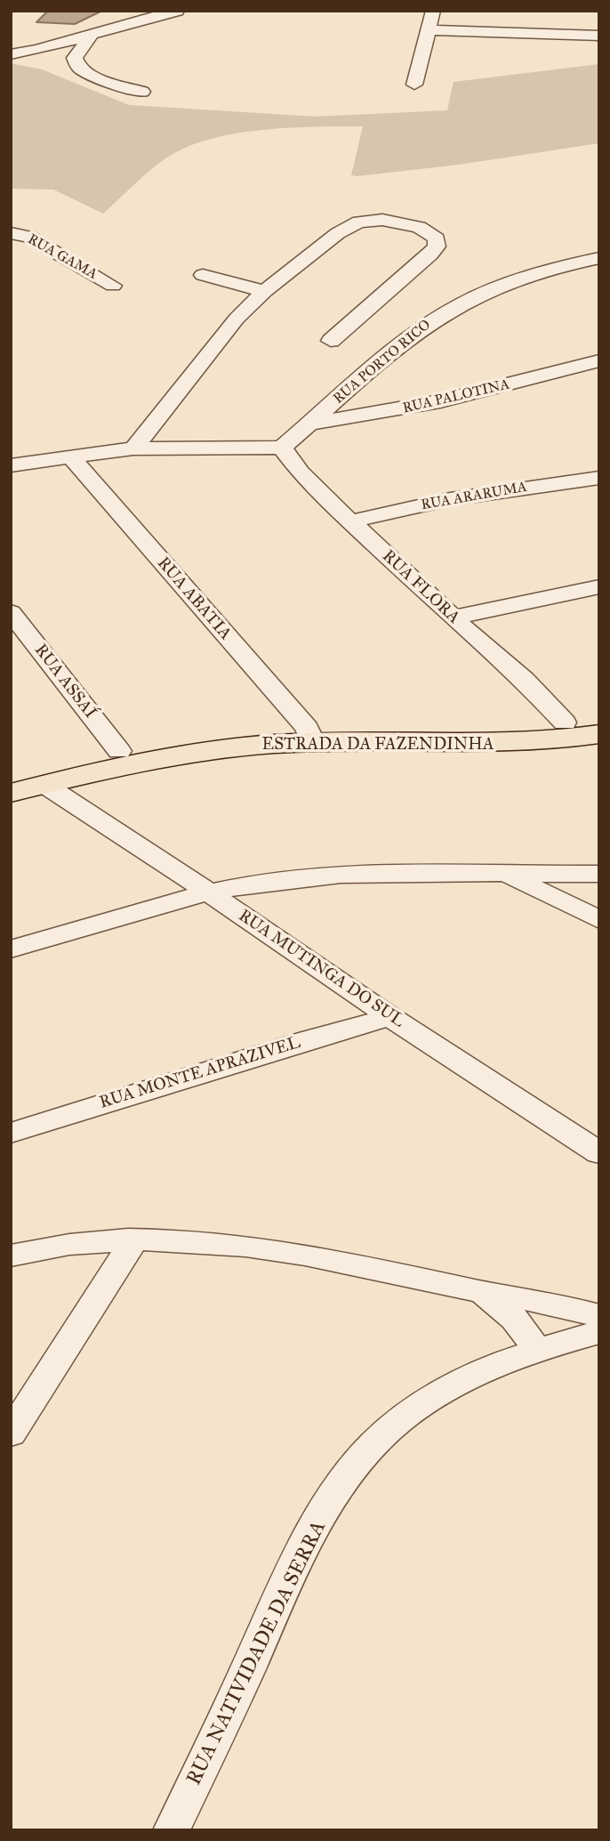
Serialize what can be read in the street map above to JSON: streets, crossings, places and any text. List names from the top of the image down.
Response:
{
  "streets": {
    "main road": ["ESTRADA DA FAZENDINHA"],
    "street": [
      "RUA GAMA",
      "RUA PORTO RICO",
      "RUA PALOTINA",
      "RUA ARARUMA",
      "RUA FLORA",
      "RUA ABATIA",
      "RUA ASSAÍ",
      "RUA MUTINGA DO SUL",
      "RUA MONTE APRAZIVEL",
      "RUA NATIVIDADE DA SERRA"
    ]
  },
  "crossings": [
    ["RUA PORTO RICO", "RUA PALOTINA"],
    ["RUA PORTO RICO", "RUA FLORA"],
    ["RUA ARARUMA", "RUA FLORA"],
    ["RUA FLORA", "ESTRADA DA FAZENDINHA"],
    ["RUA ABATIA", "ESTRADA DA FAZENDINHA"],
    ["RUA ASSAÍ", "ESTRADA DA FAZENDINHA"],
    ["ESTRADA DA FAZENDINHA", "RUA MUTINGA DO SUL"],
    ["RUA MUTINGA DO SUL", "RUA MONTE APRAZIVEL"]
  ]
}
